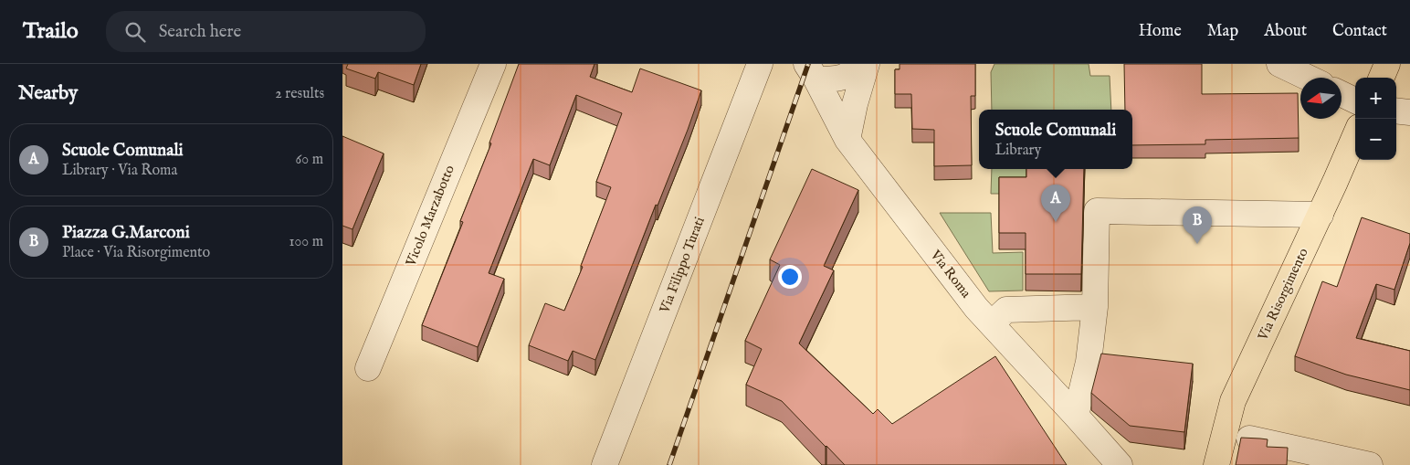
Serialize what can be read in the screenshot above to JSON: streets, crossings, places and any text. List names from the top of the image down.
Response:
{
  "streets": {
    "main road": ["Via Risorgimento"],
    "street": ["Vicolo Marzabotto", "Via Filippo Turati", "Via Roma"]
  },
  "north": "left",
  "page": {
    "header": "Trailo",
    "search": "Search here",
    "nav": [
      "Home",
      "Map",
      "About",
      "Contact"
    ],
    "heading": ["Nearby", "2 results"],
    "map_buttons": ["+", "−"],
    "popup": ["Scuole Comunali", "Library"],
    "list": [
      {
        "mark": "A",
        "name": "Scuole Comunali",
        "note": "Library · Via Roma",
        "value": "60 m"
      },
      {
        "mark": "B",
        "name": "Piazza G.Marconi",
        "note": "Place · Via Risorgimento",
        "value": "100 m"
      }
    ],
    "pins": ["A", "B"]
  }
}
